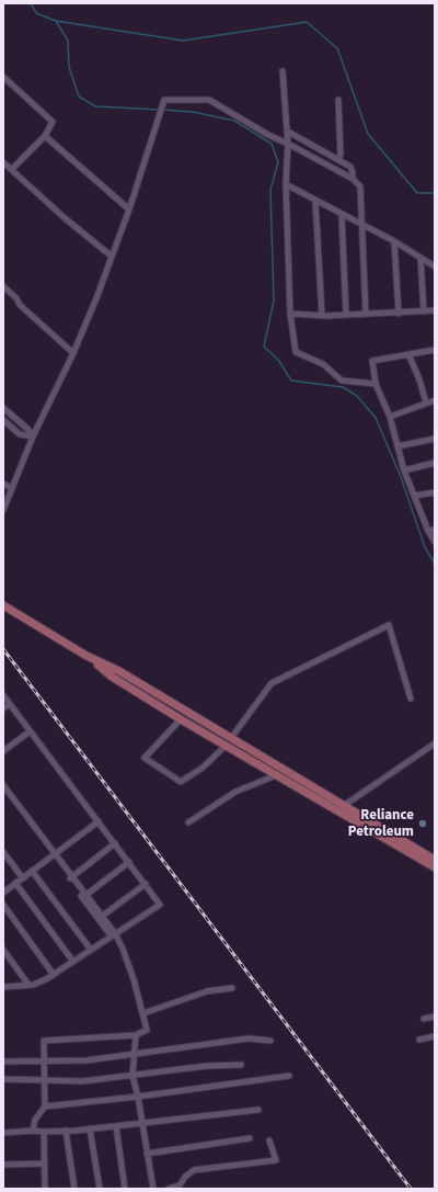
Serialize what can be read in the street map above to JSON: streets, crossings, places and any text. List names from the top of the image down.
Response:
{
  "places": ["Reliance Petroleum"]
}
